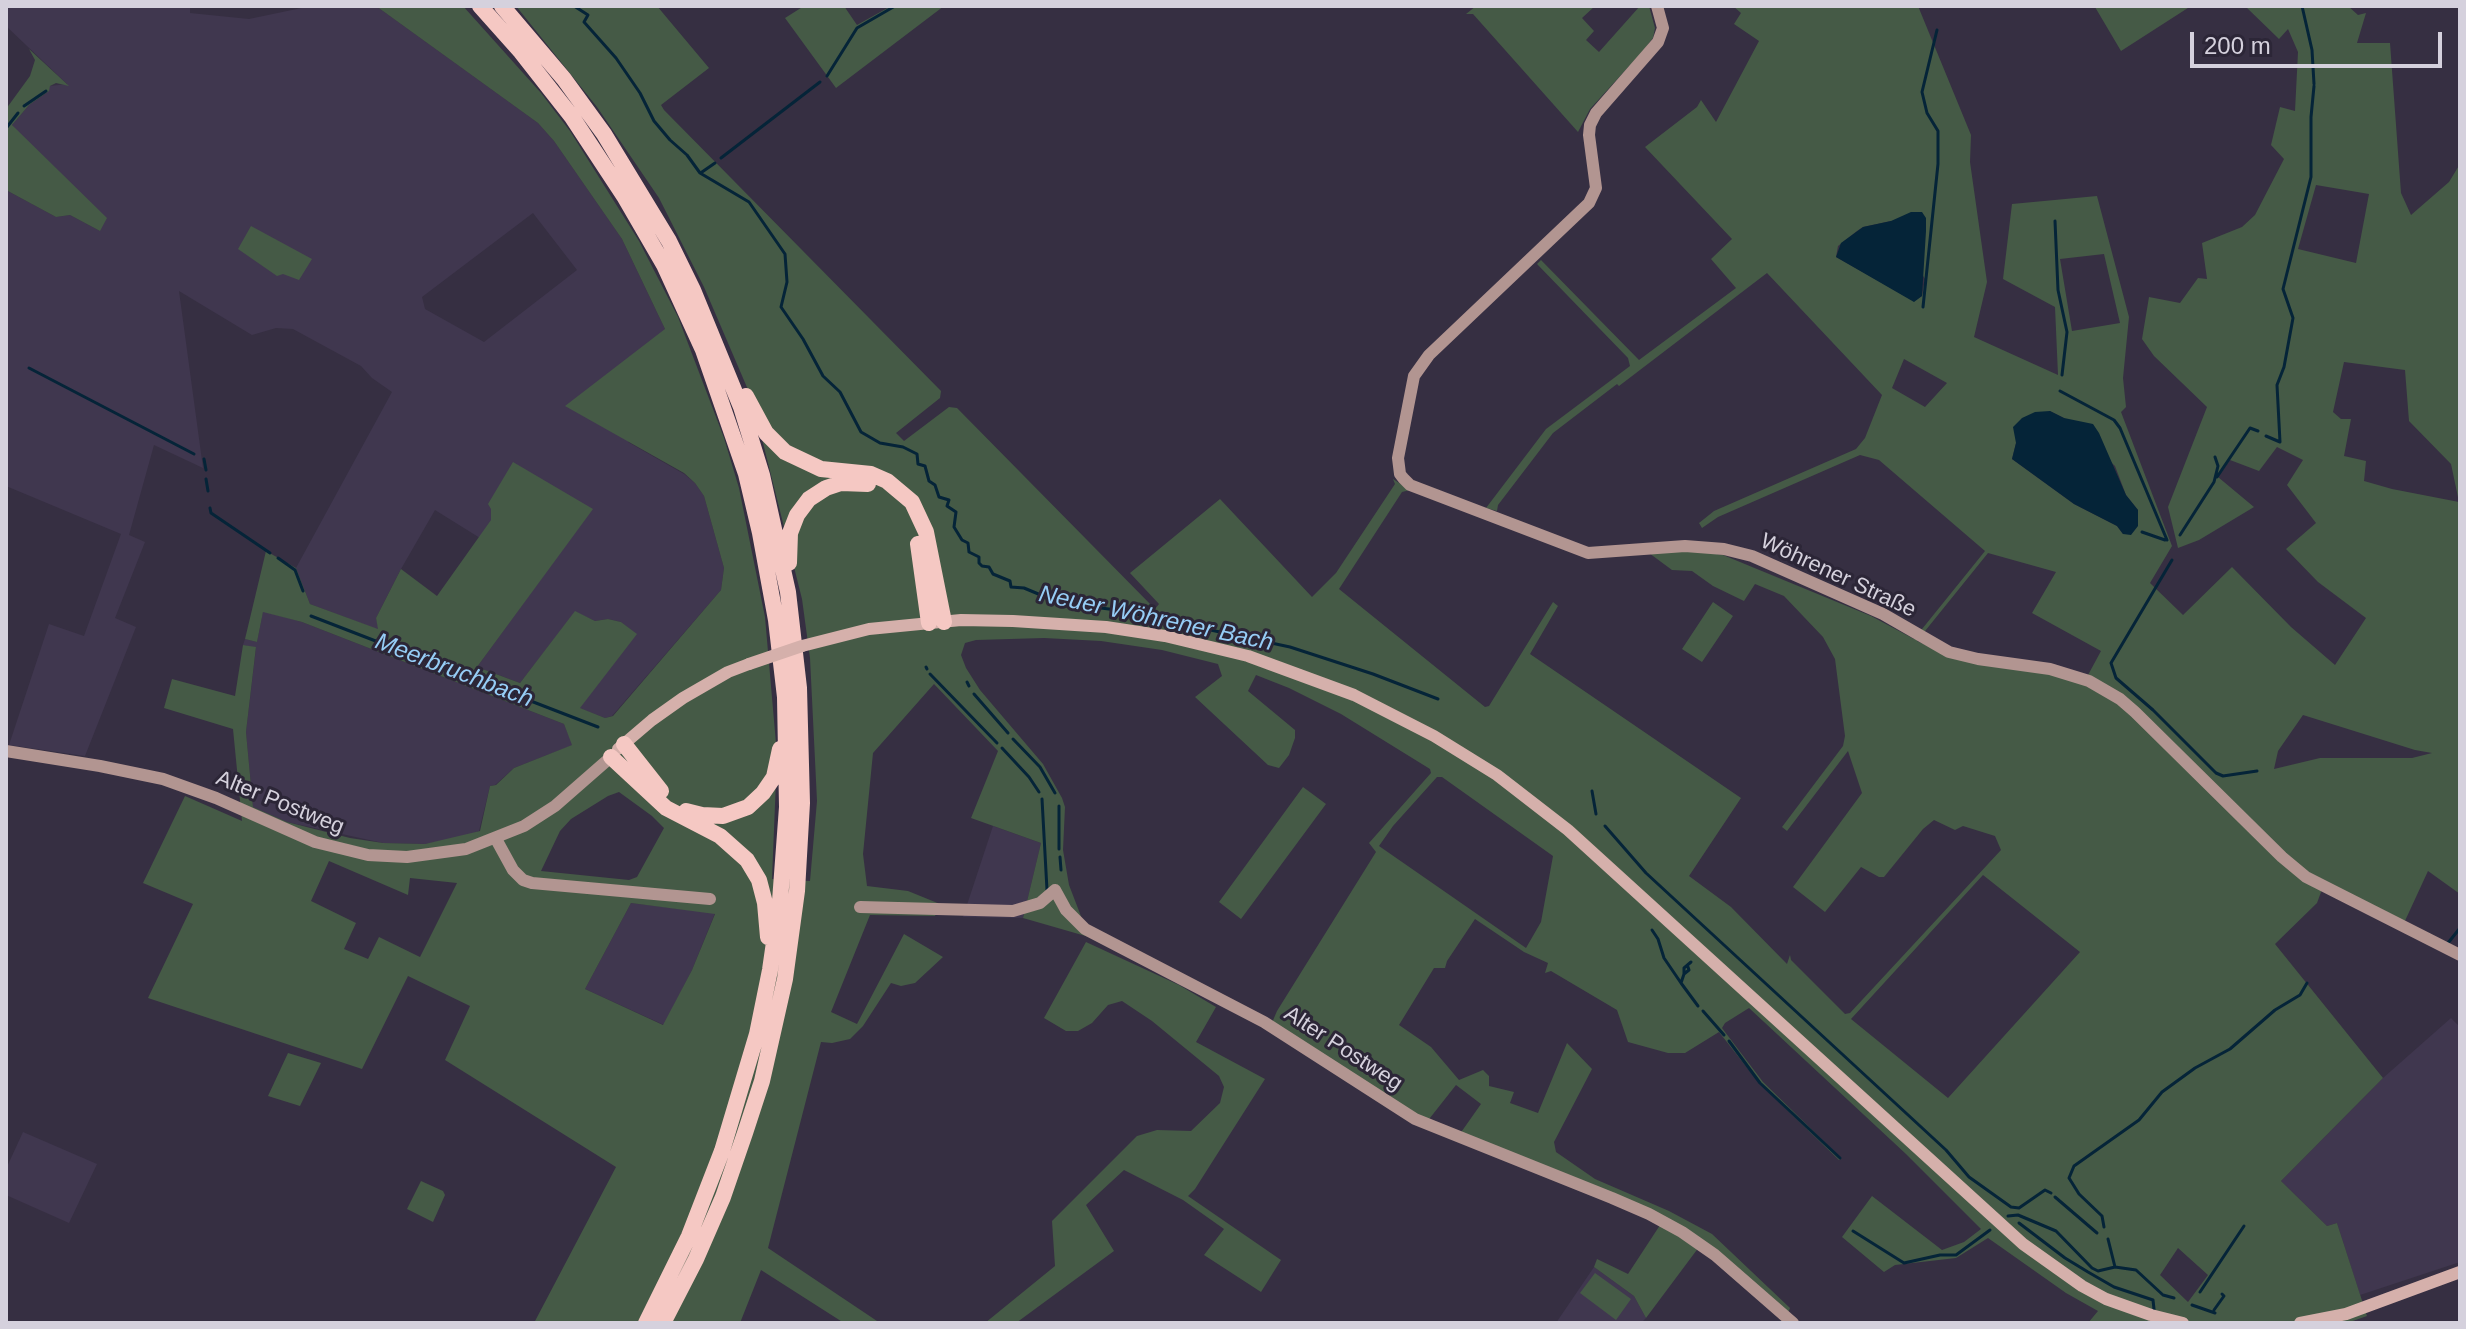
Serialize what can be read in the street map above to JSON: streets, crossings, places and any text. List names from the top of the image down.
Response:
{
  "streets": {
    "street": ["Wöhrener Straße", "Alter Postweg"]
  },
  "water": ["Neuer Wöhrener Bach", "Meerbruchbach"],
  "scale_bar": "200 m"
}
